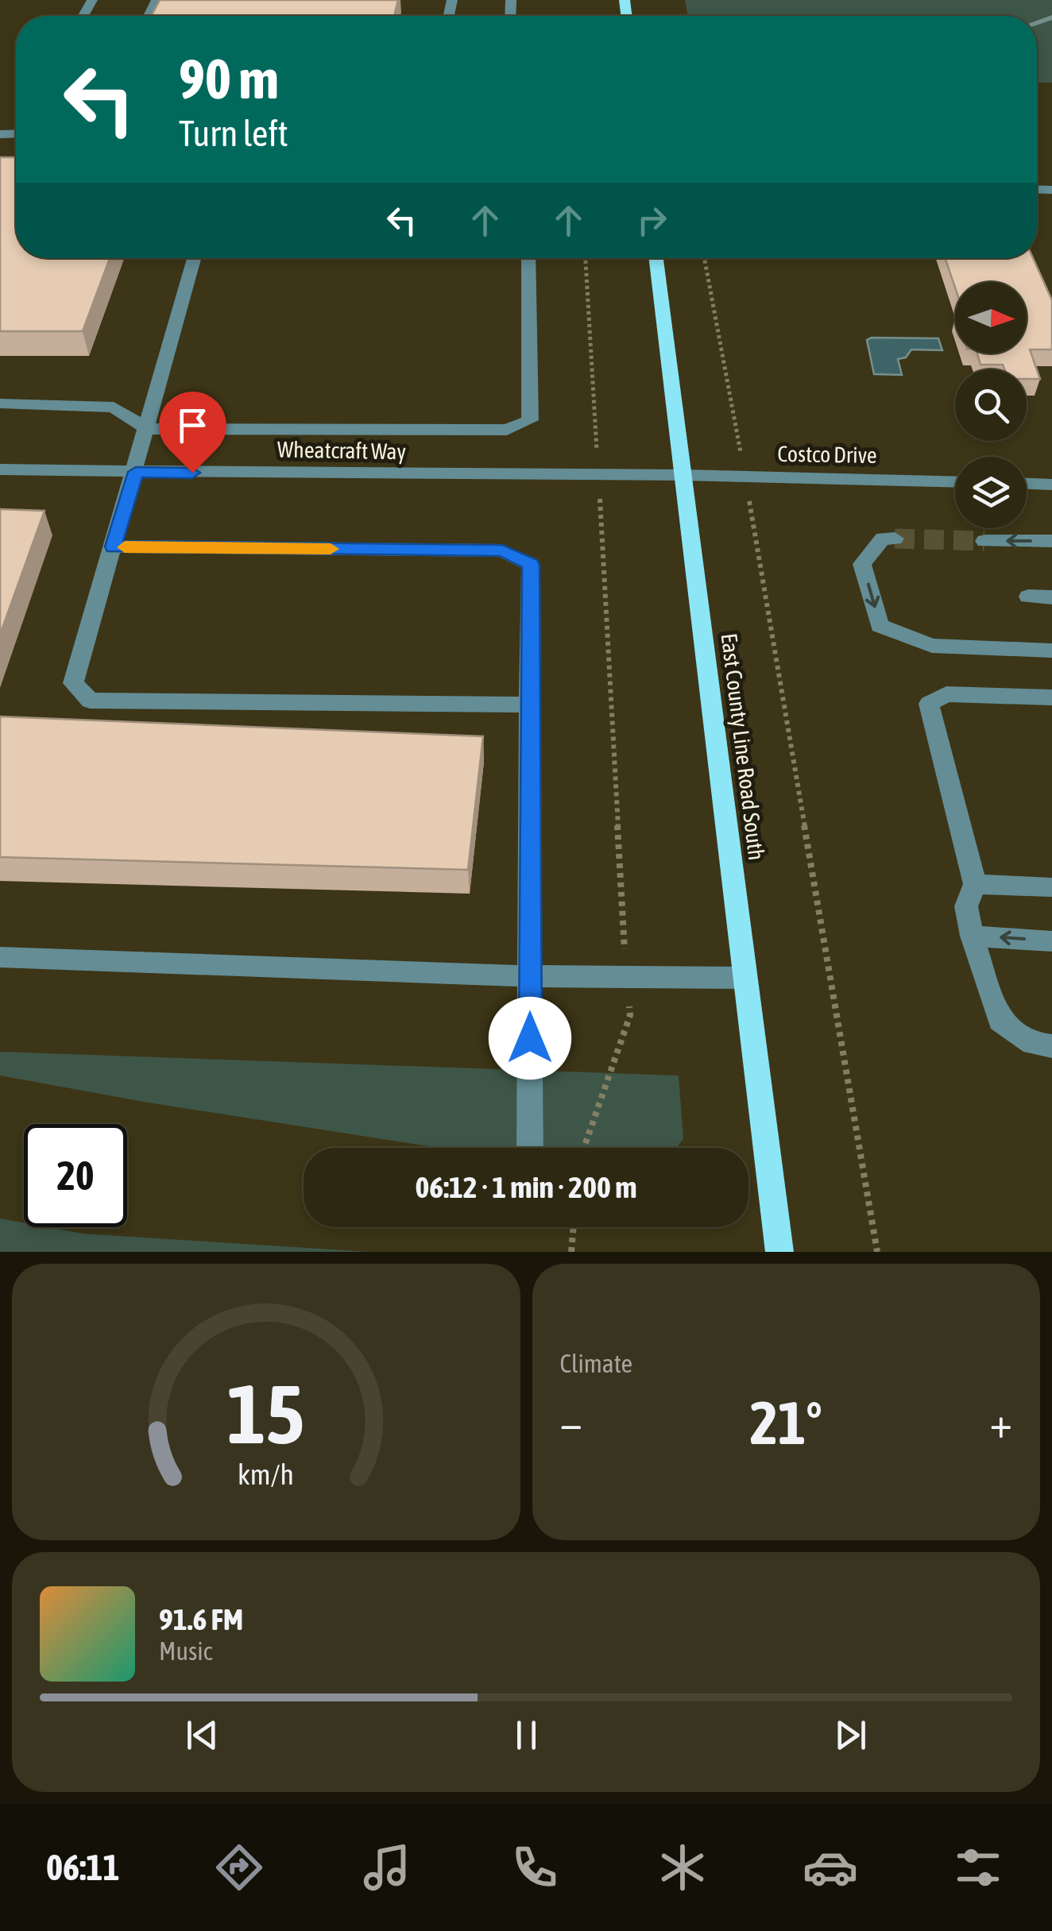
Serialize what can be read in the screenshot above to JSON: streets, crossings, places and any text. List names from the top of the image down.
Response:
{
  "streets": {
    "main road": ["East County Line Road South"],
    "lane": ["Wheatcraft Way", "Costco Drive"]
  },
  "crossings": [
    ["Wheatcraft Way", "Costco Drive"],
    ["Wheatcraft Way", "East County Line Road South"],
    ["Costco Drive", "East County Line Road South"]
  ],
  "north": "right",
  "page": {
    "turn": ["90 m", "Turn left"],
    "limit": "20",
    "trip": "06:12 · 1 min · 200 m",
    "tile": "Climate",
    "heat": ["−", "21°", "+"],
    "song": ["91.6 FM", "Music"],
    "tabs": "06:11",
    "gauge": ["15", "km/h"]
  }
}
